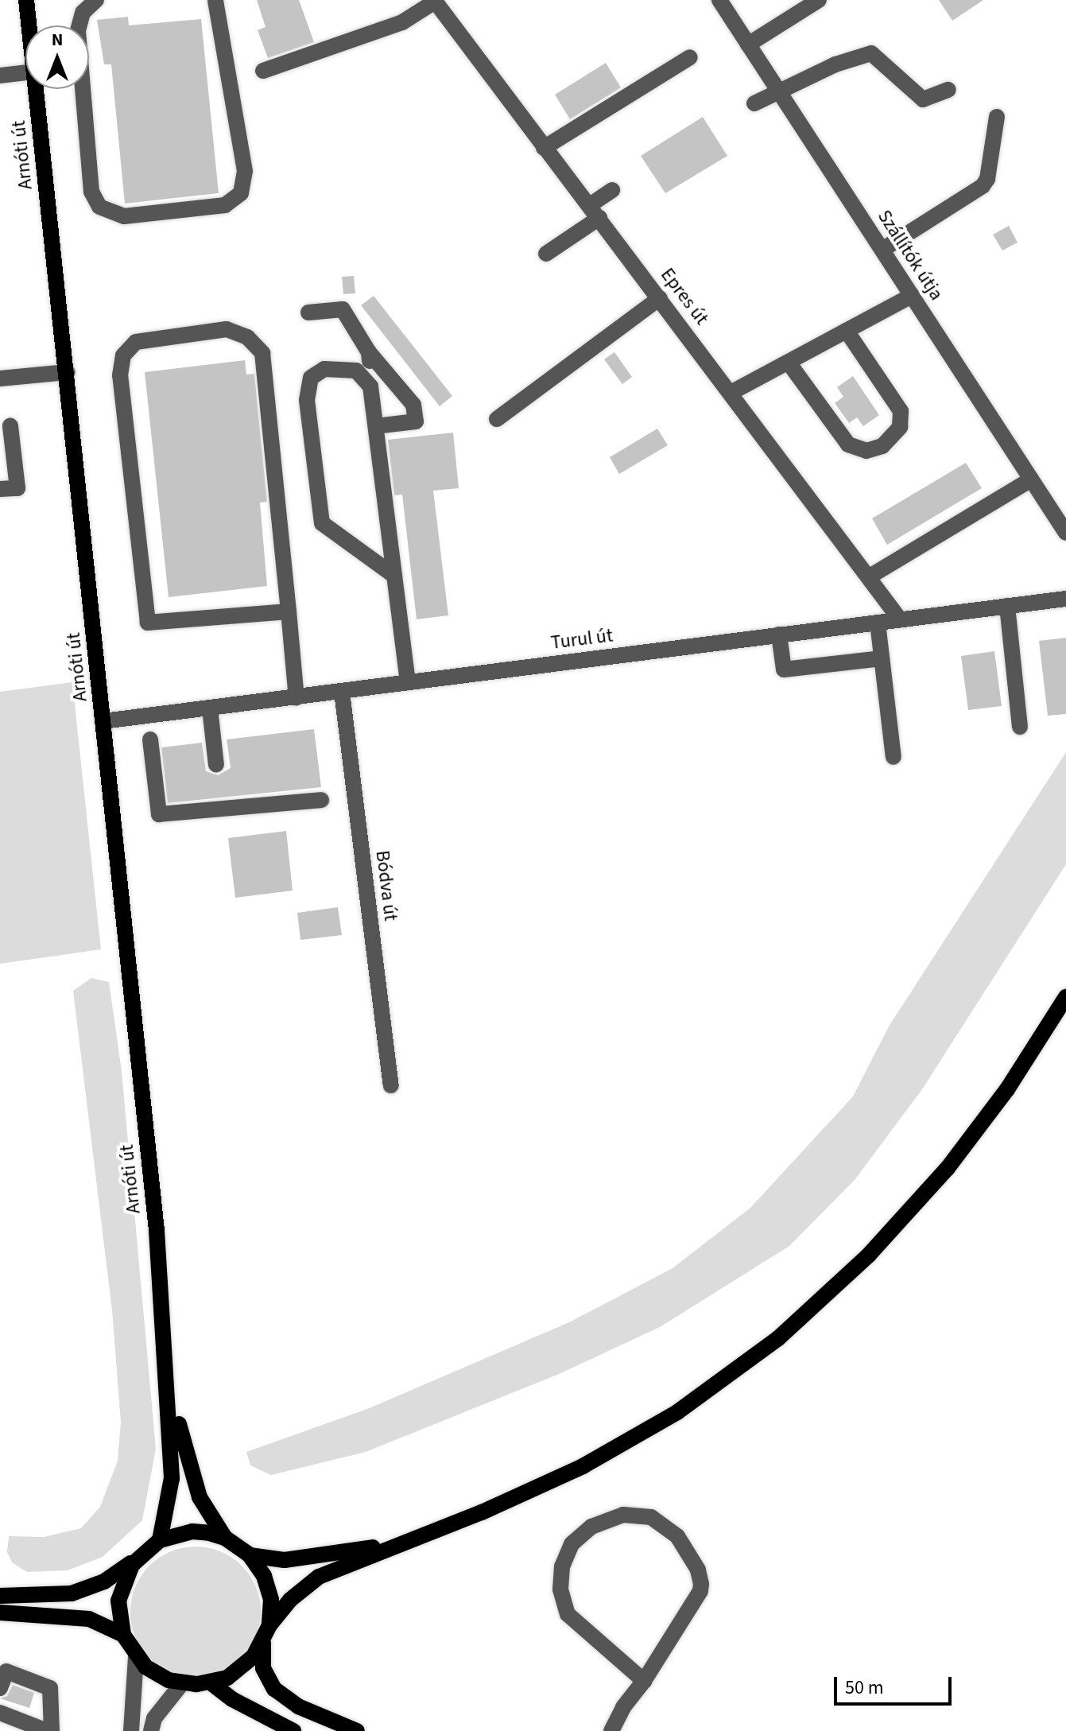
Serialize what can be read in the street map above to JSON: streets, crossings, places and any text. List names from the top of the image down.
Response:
{
  "streets": {
    "main road": ["Arnóti út"],
    "street": [
      "Szállítók útja",
      "Epres út",
      "Turul út",
      "Bódva út"
    ]
  },
  "crossings": [
    ["Arnóti út", "Turul út"],
    ["Epres út", "Turul út"],
    ["Turul út", "Bódva út"]
  ],
  "scale_bar": "50 m",
  "north": "top"
}
